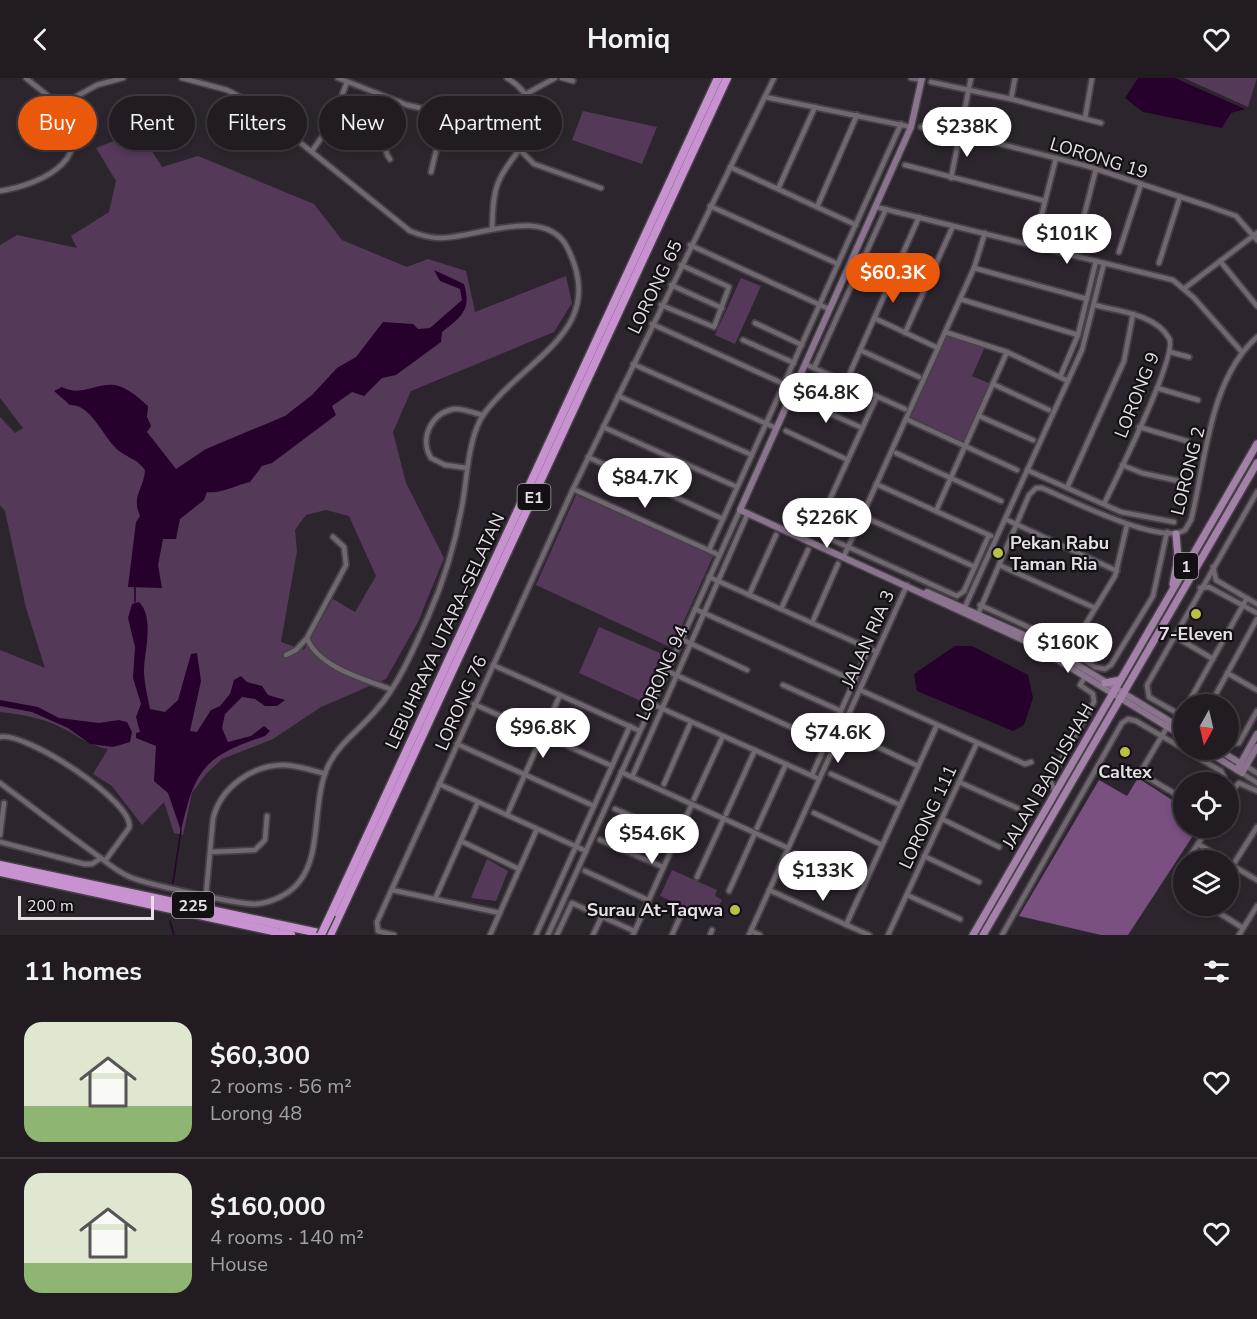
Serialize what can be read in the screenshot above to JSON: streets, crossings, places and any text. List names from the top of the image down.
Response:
{
  "streets": {
    "highway": ["E1", "LEBUHRAYA UTARA–SELATAN", "225"],
    "main road": ["1", "JALAN BADLISHAH"],
    "street": [
      "LORONG 19",
      "LORONG 65",
      "LORONG 9",
      "LORONG 2",
      "JALAN RIA 3",
      "LORONG 94",
      "LORONG 76",
      "LORONG 111"
    ]
  },
  "crossings": [
    ["LORONG 65", "LORONG 76"],
    ["LEBUHRAYA UTARA–SELATAN", "225"]
  ],
  "places": [
    "Pekan Rabu Taman Ria",
    "7-Eleven",
    "Caltex",
    "Surau At-Taqwa"
  ],
  "scale_bar": "200 m",
  "north": "bottom",
  "page": {
    "header": "Homiq",
    "chip": [
      "Buy",
      "Rent",
      "Filters",
      "New",
      "Apartment"
    ],
    "price": [
      "$238K",
      "$101K",
      "$60.3K",
      "$64.8K",
      "$84.7K",
      "$226K",
      "$160K",
      "$96.8K",
      "$74.6K",
      "$54.6K",
      "$133K"
    ],
    "scale": "200 m",
    "heading": "11 homes",
    "list": [
      {
        "name": "$60,300",
        "note": "2 rooms · 56 m² · Lorong 48"
      },
      {
        "name": "$160,000",
        "note": "4 rooms · 140 m² · House"
      }
    ]
  }
}
